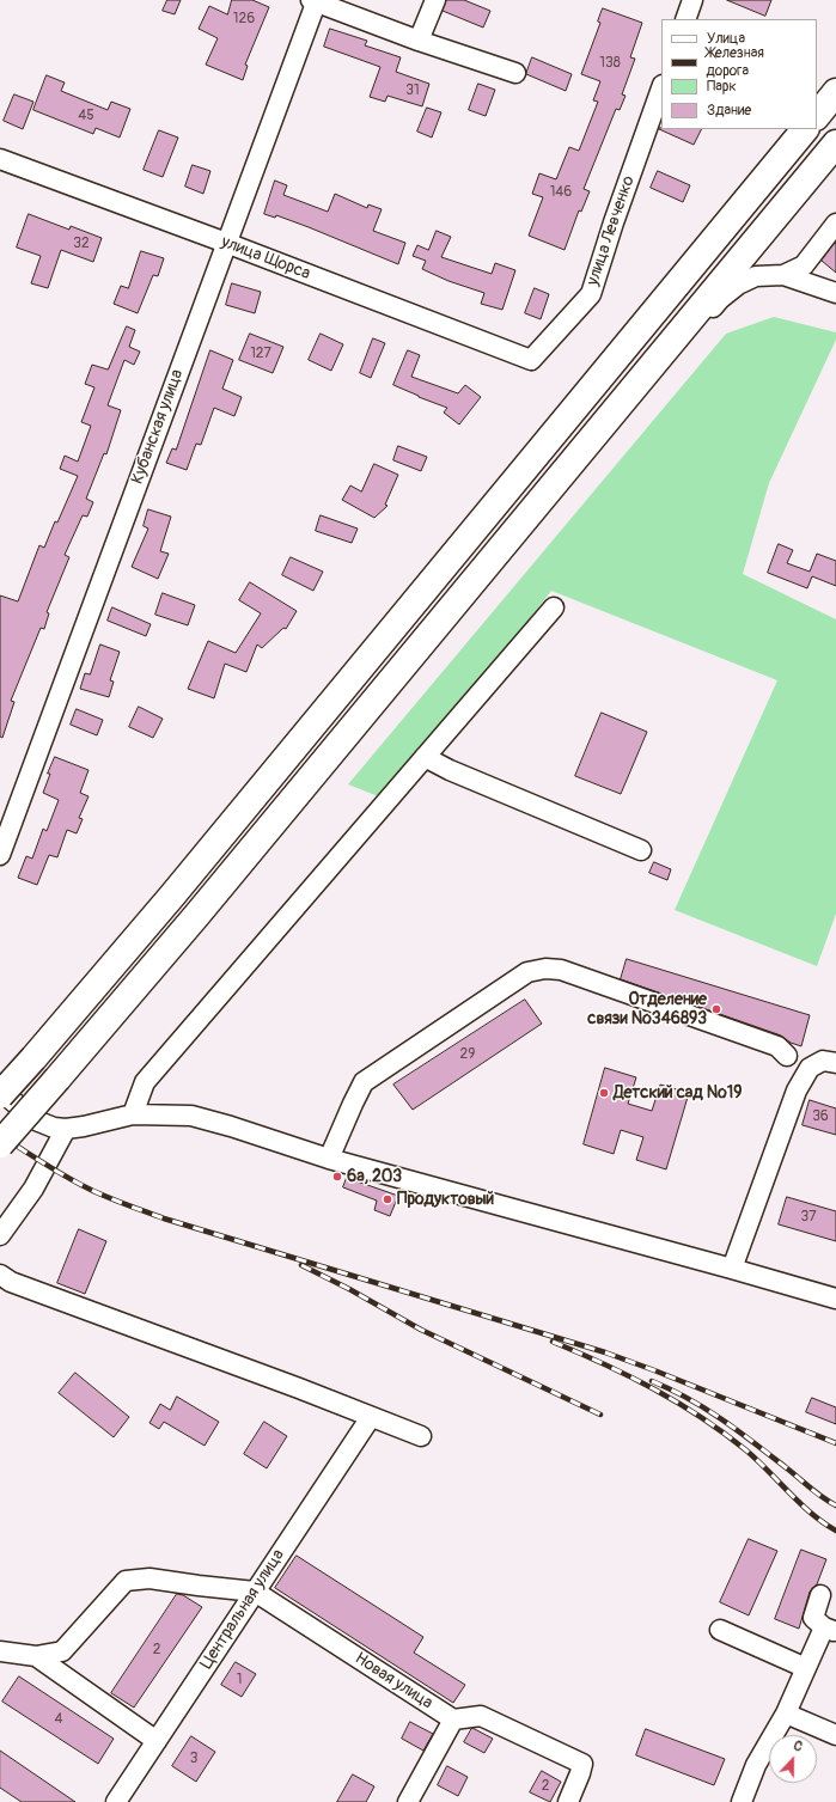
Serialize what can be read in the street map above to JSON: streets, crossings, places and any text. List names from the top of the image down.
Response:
{
  "streets": {
    "street": [
      "улица Левченко",
      "улица Щорса",
      "Кубанская улица",
      "Центральная улица",
      "Новая улица"
    ]
  },
  "crossings": [
    ["улица Левченко", "улица Щорса"],
    ["улица Щорса", "Кубанская улица"],
    ["Центральная улица", "Новая улица"]
  ],
  "places": [
    "Отделение связи №346893",
    "Детский сад №19",
    "6a, 203",
    "Продуктовый"
  ],
  "house_numbers": [
    "126",
    "138",
    "31",
    "45",
    "146",
    "32",
    "127",
    "29",
    "36",
    "37",
    "2",
    "1",
    "4",
    "3",
    "2"
  ],
  "legend": [
    "Улица",
    "Железная дорога",
    "Парк",
    "Здание"
  ],
  "north": "top"
}
